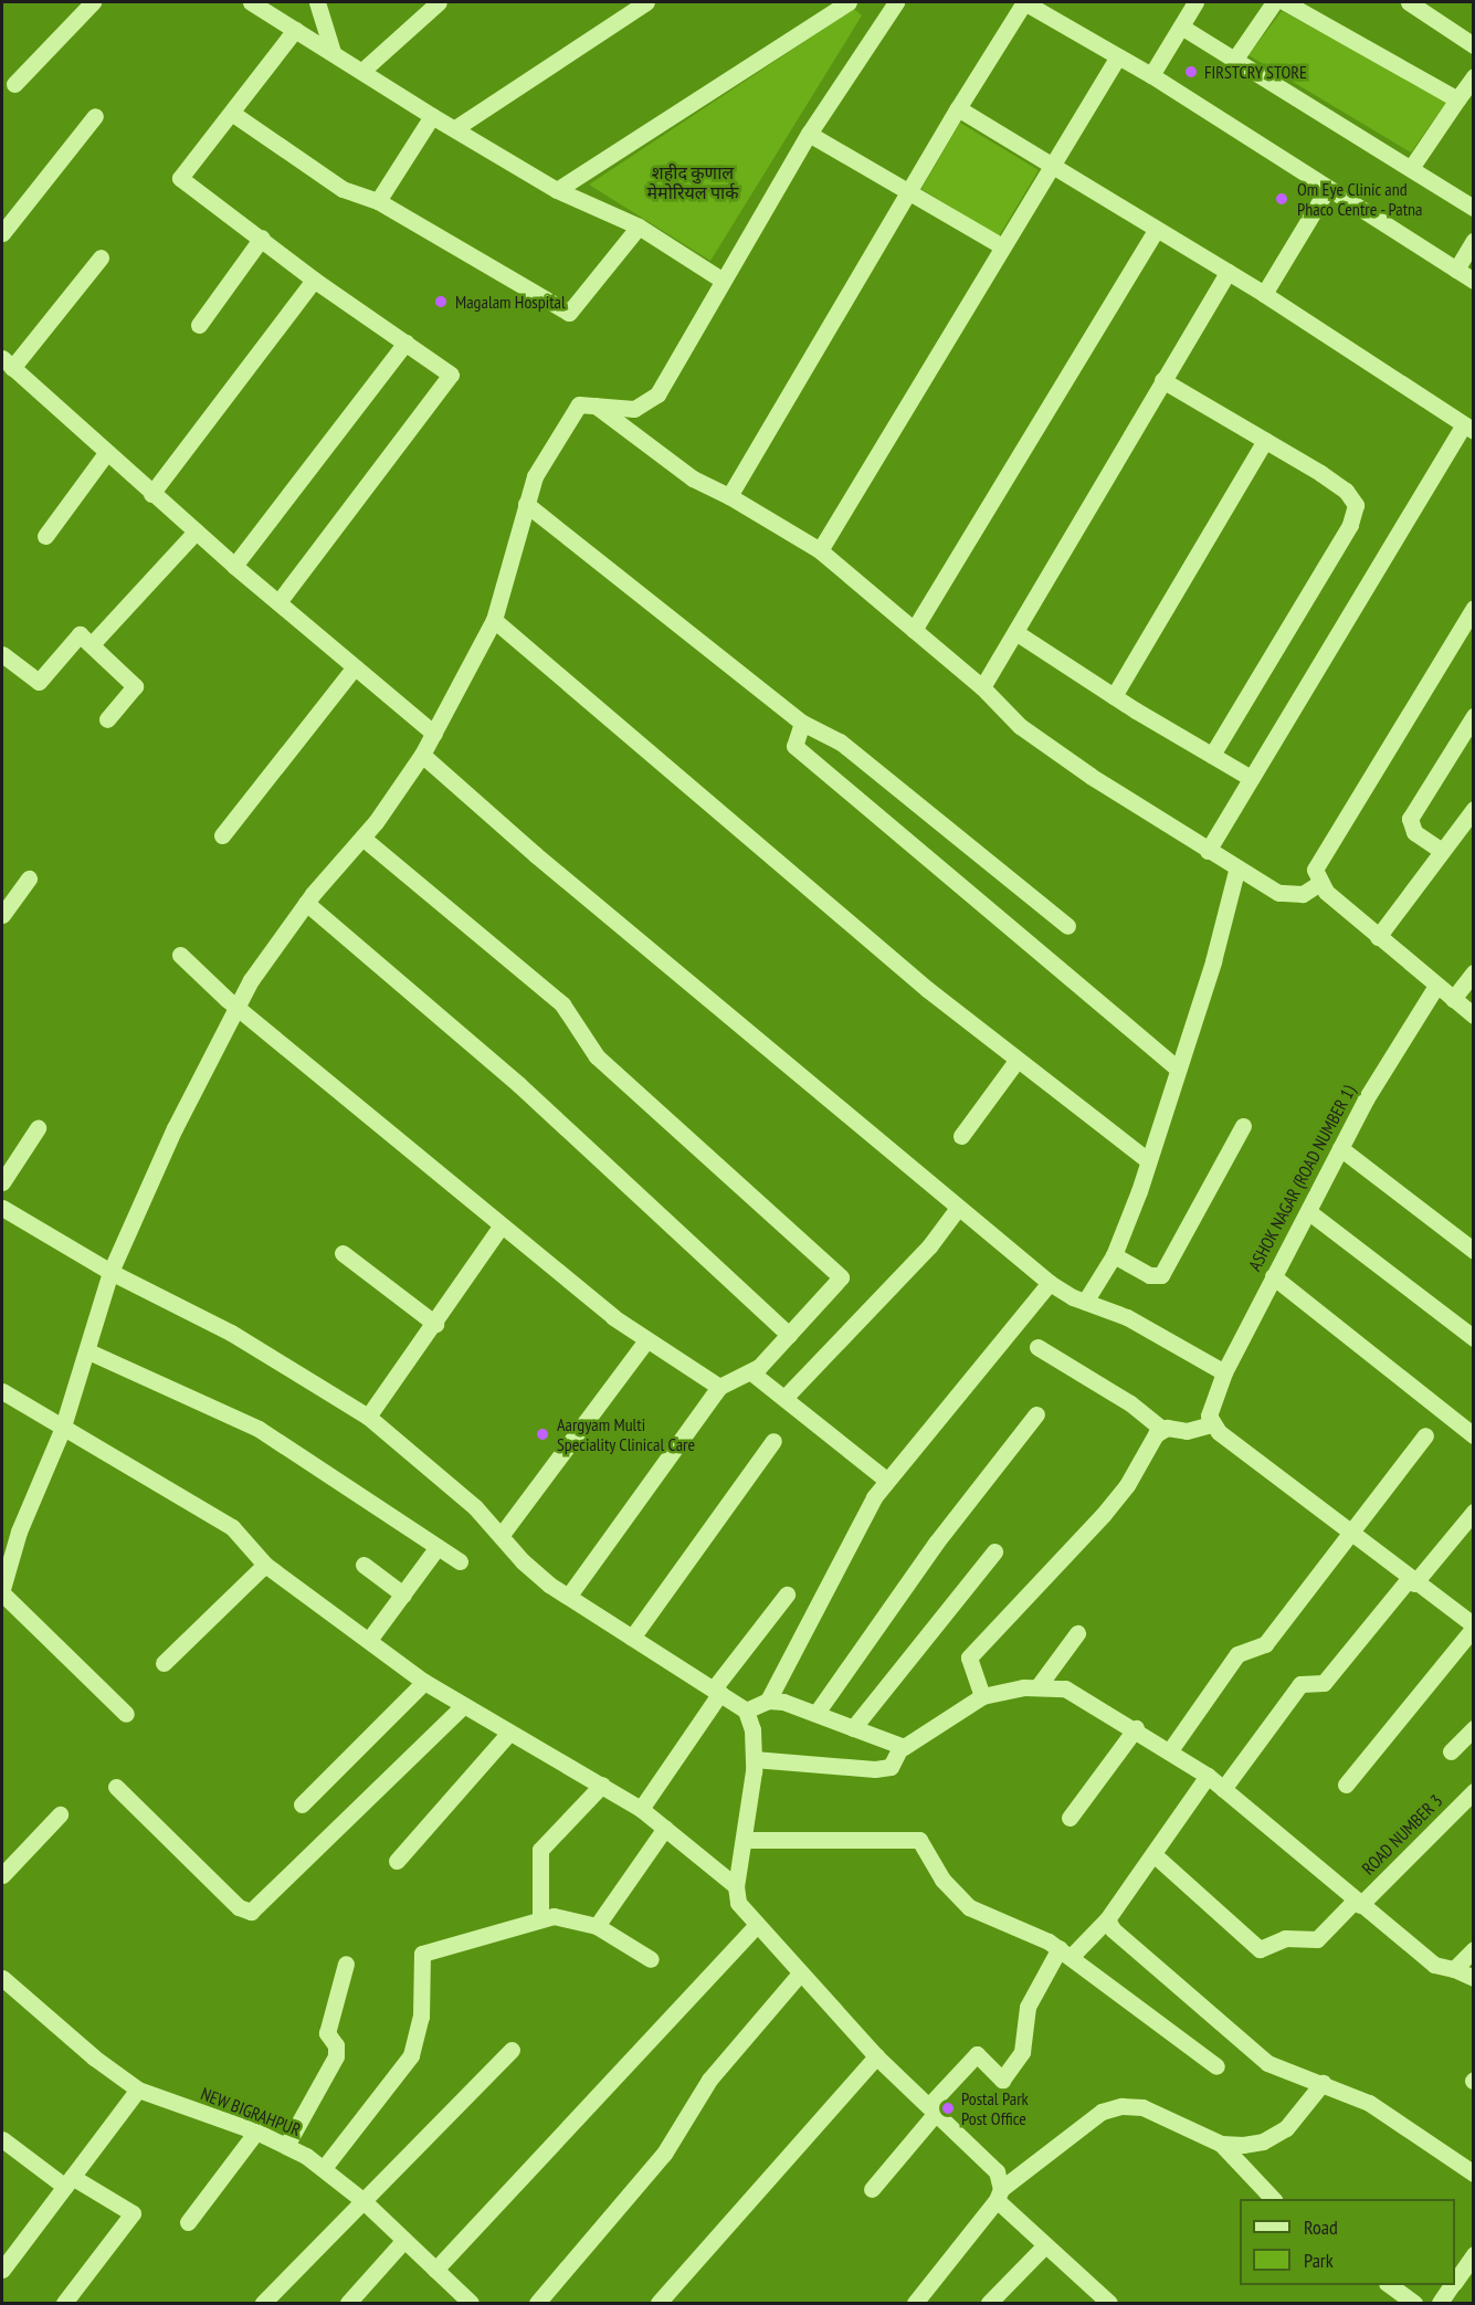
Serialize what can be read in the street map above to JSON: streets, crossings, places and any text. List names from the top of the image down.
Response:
{
  "streets": {
    "street": ["ASHOK NAGAR (ROAD NUMBER 1)", "ROAD NUMBER 3", "NEW BIGRAHPUR"]
  },
  "parks": ["शहीद कुणाल मेमोरियल पार्क"],
  "places": [
    "FIRSTCRY STORE",
    "Om Eye Clinic and Phaco Centre - Patna",
    "Magalam Hospital",
    "Aargyam Multi Speciality Clinical Care",
    "Postal Park Post Office"
  ],
  "legend": ["Road", "Park"]
}
